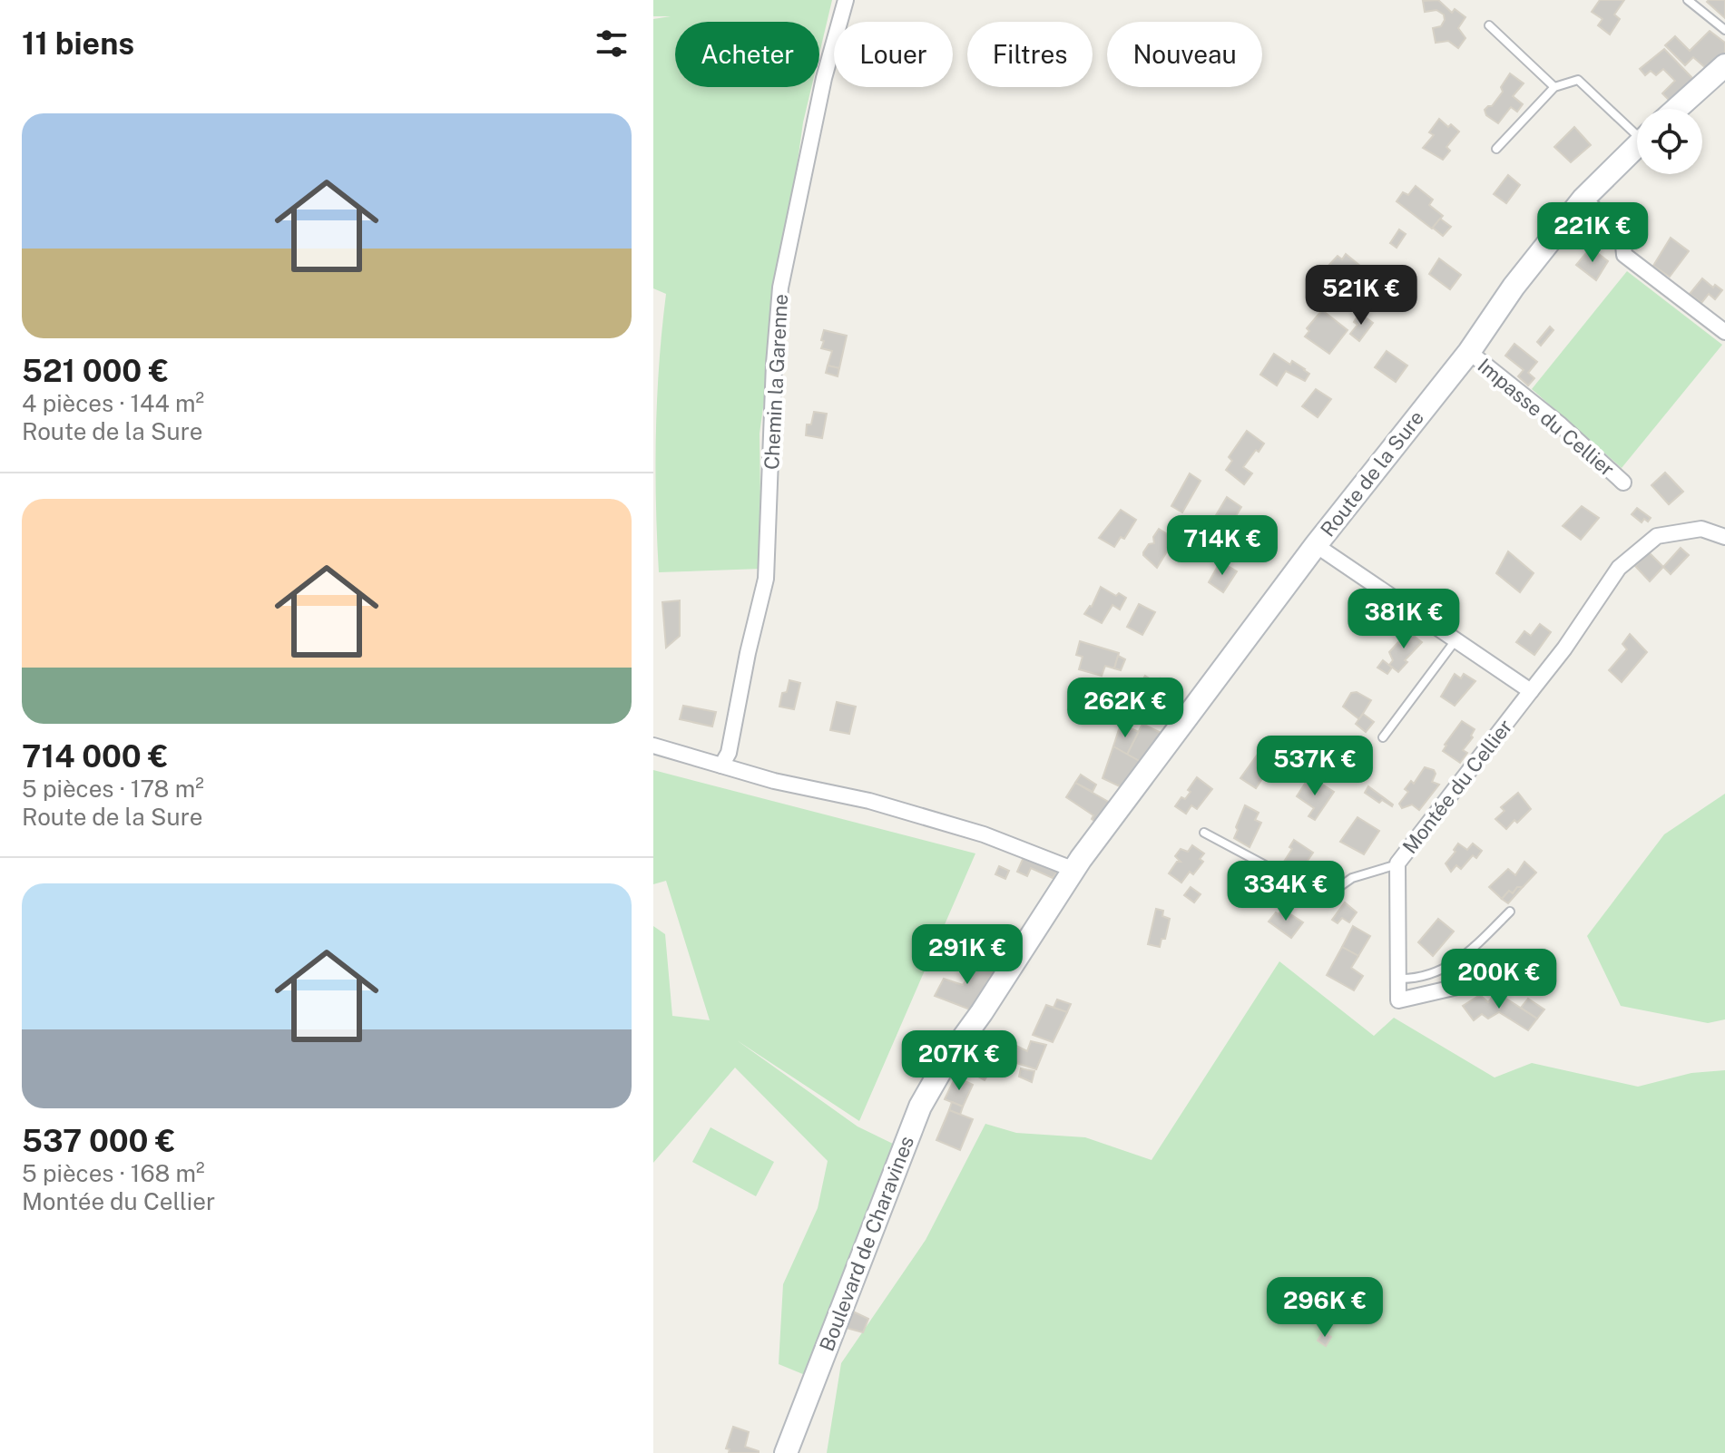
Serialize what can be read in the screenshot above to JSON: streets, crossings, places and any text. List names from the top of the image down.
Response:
{
  "streets": {
    "main road": ["Route de la Sure", "Boulevard de Charavines"],
    "street": ["Chemin la Garenne", "Impasse du Cellier", "Montée du Cellier"]
  },
  "crossings": [
    ["Impasse du Cellier", "Route de la Sure"],
    ["Route de la Sure", "Boulevard de Charavines"]
  ],
  "page": {
    "heading": "11 biens",
    "chip": [
      "Acheter",
      "Louer",
      "Filtres",
      "Nouveau"
    ],
    "list": [
      {
        "name": "521 000 €",
        "note": "4 pièces · 144 m² · Route de la Sure"
      },
      {
        "name": "714 000 €",
        "note": "5 pièces · 178 m² · Route de la Sure"
      },
      {
        "name": "537 000 €",
        "note": "5 pièces · 168 m² · Montée du Cellier"
      }
    ],
    "price": [
      "221K €",
      "521K €",
      "714K €",
      "381K €",
      "262K €",
      "537K €",
      "334K €",
      "291K €",
      "200K €",
      "207K €",
      "296K €"
    ]
  }
}
